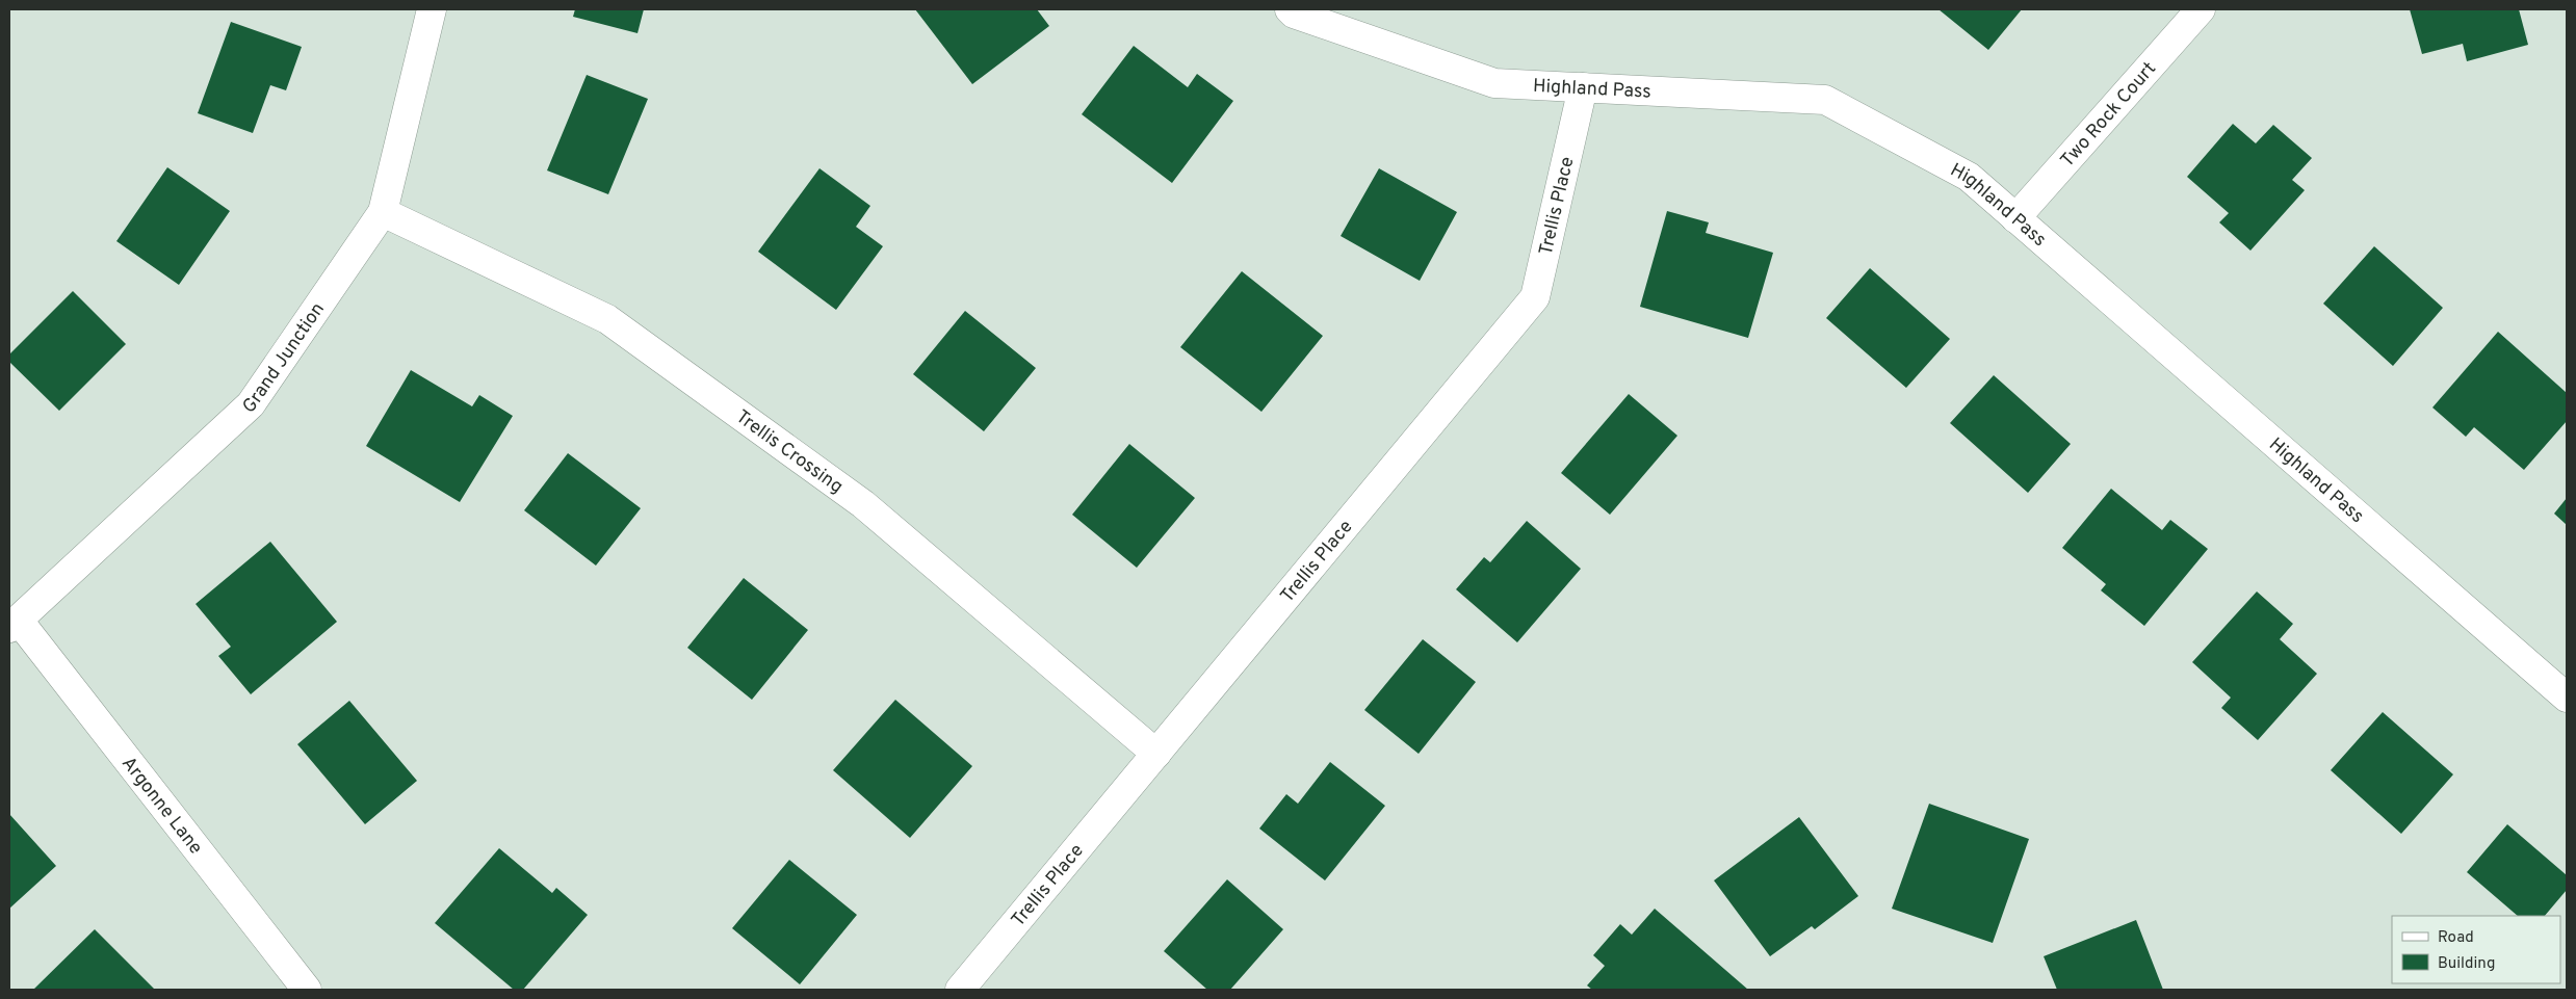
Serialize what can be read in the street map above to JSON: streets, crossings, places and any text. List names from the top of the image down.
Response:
{
  "streets": {
    "street": [
      "Highland Pass",
      "Two Rock Court",
      "Trellis Place",
      "Grand Junction",
      "Trellis Crossing",
      "Argonne Lane"
    ]
  },
  "crossings": [
    ["Highland Pass", "Two Rock Court"],
    ["Highland Pass", "Trellis Place"],
    ["Trellis Place", "Trellis Crossing"],
    ["Grand Junction", "Trellis Crossing"],
    ["Grand Junction", "Argonne Lane"]
  ],
  "legend": ["Road", "Building"]
}
